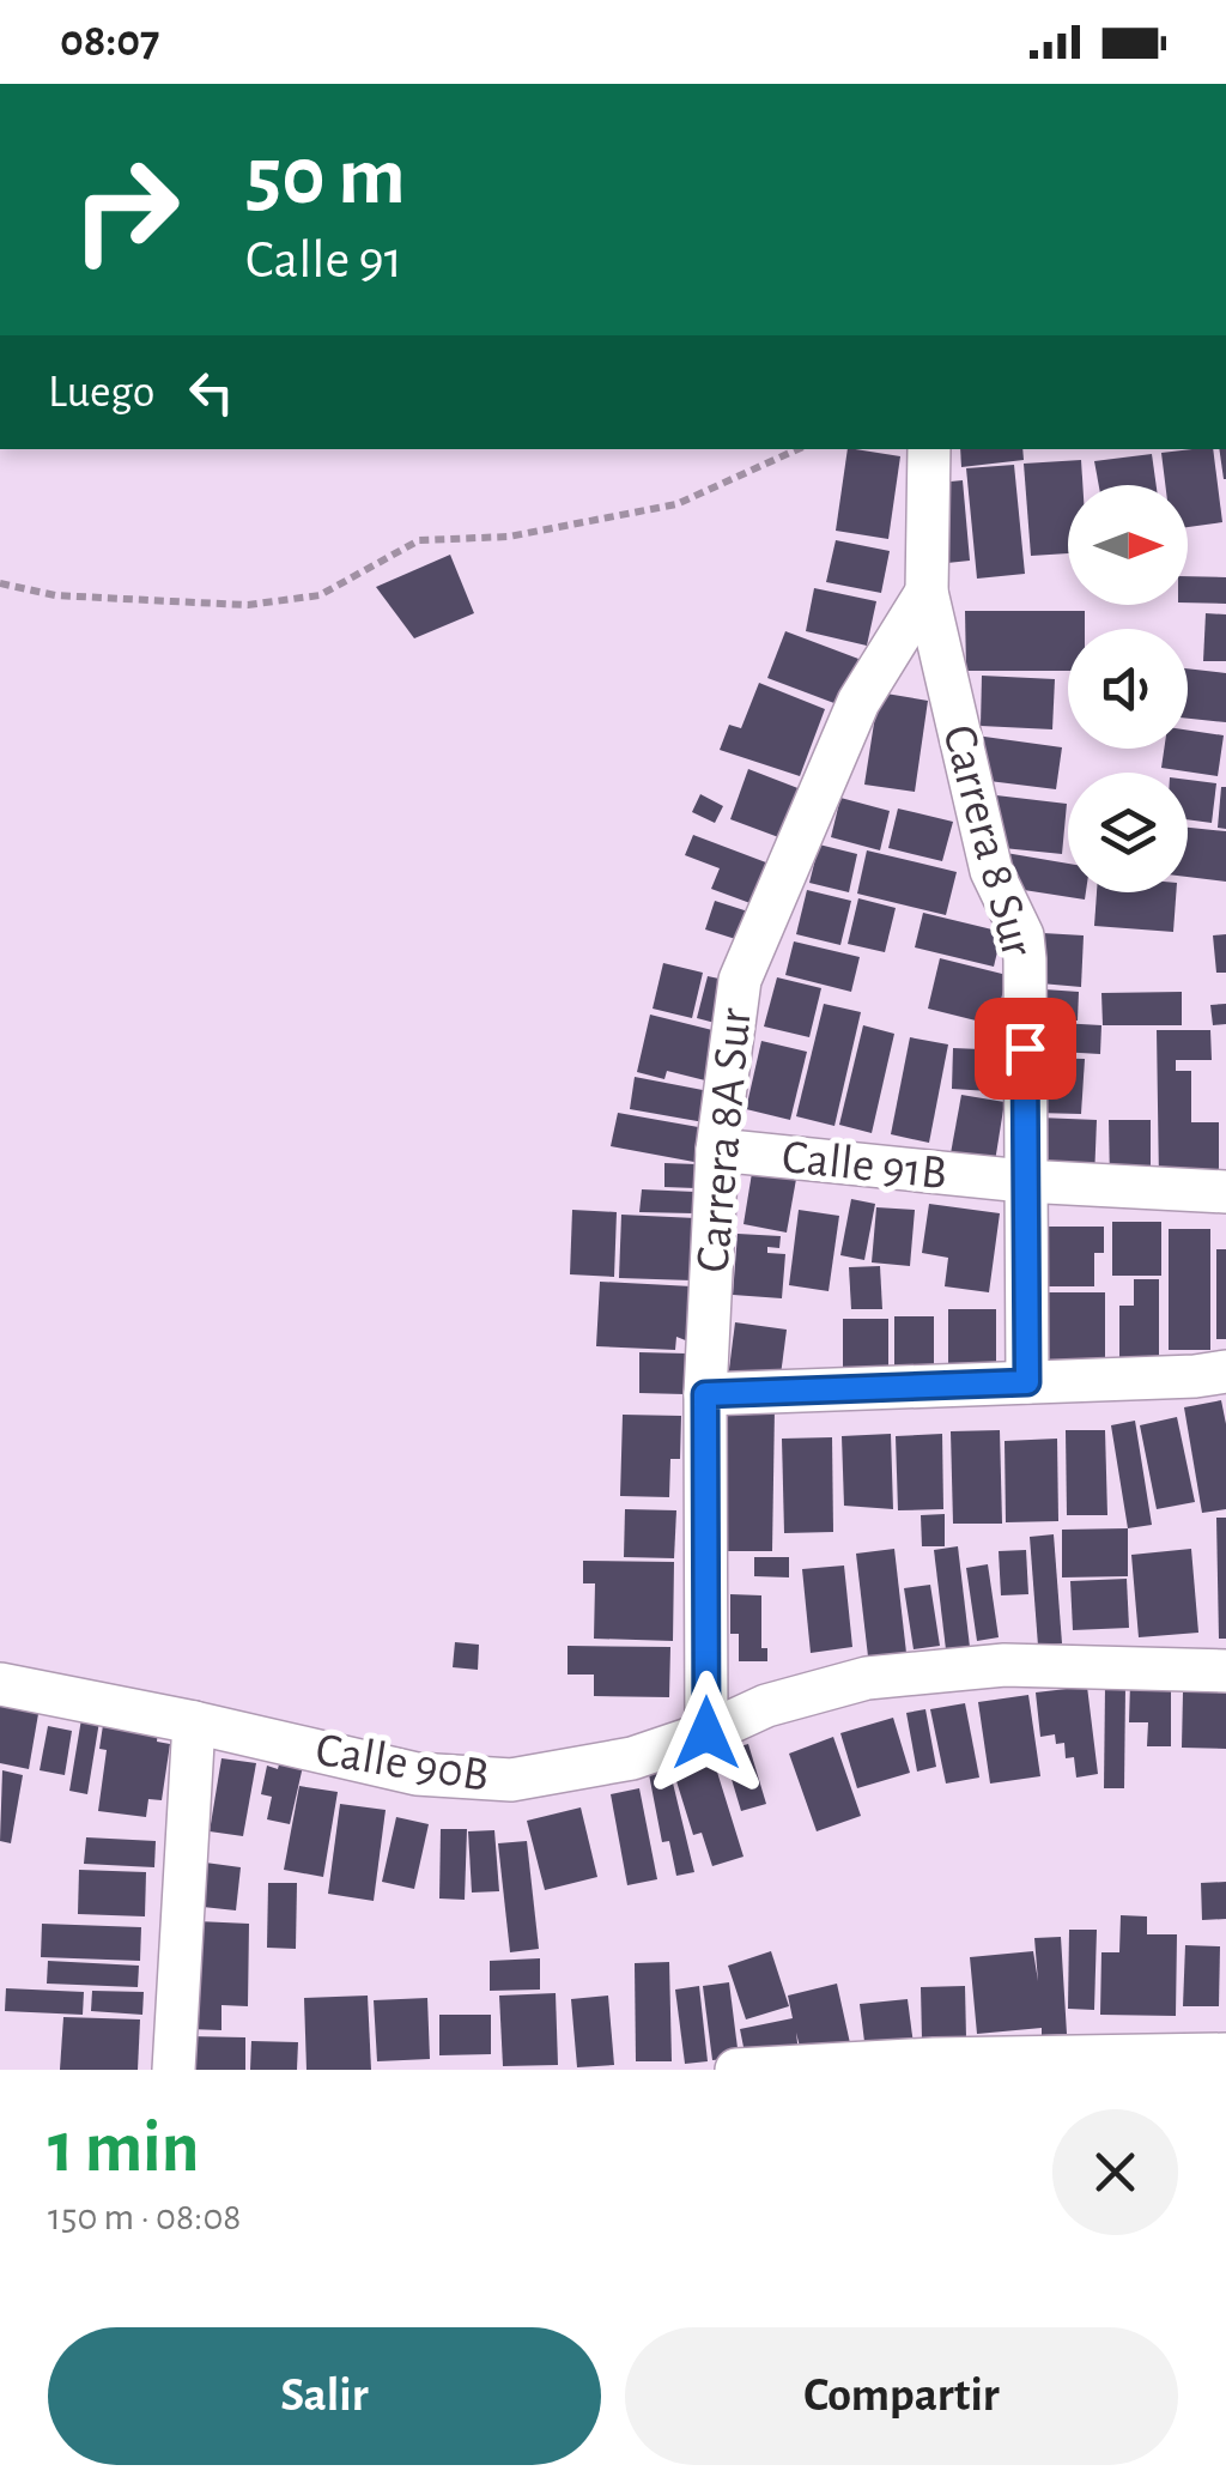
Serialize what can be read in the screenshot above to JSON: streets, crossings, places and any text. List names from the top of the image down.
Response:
{
  "streets": {
    "street": [
      "Carrera 8 Sur",
      "Carrera 8A Sur",
      "Calle 91B",
      "Calle 90B"
    ]
  },
  "crossings": [
    ["Carrera 8 Sur", "Carrera 8A Sur"],
    ["Carrera 8 Sur", "Calle 91B"],
    ["Carrera 8A Sur", "Calle 91B"],
    ["Carrera 8A Sur", "Calle 90B"]
  ],
  "north": "right",
  "page": {
    "status": "08:07",
    "turn": ["50 m", "Calle 91"],
    "then": "Luego",
    "heading": ["1 min", "150 m · 08:08"],
    "buttons": ["Salir", "Compartir"]
  }
}
